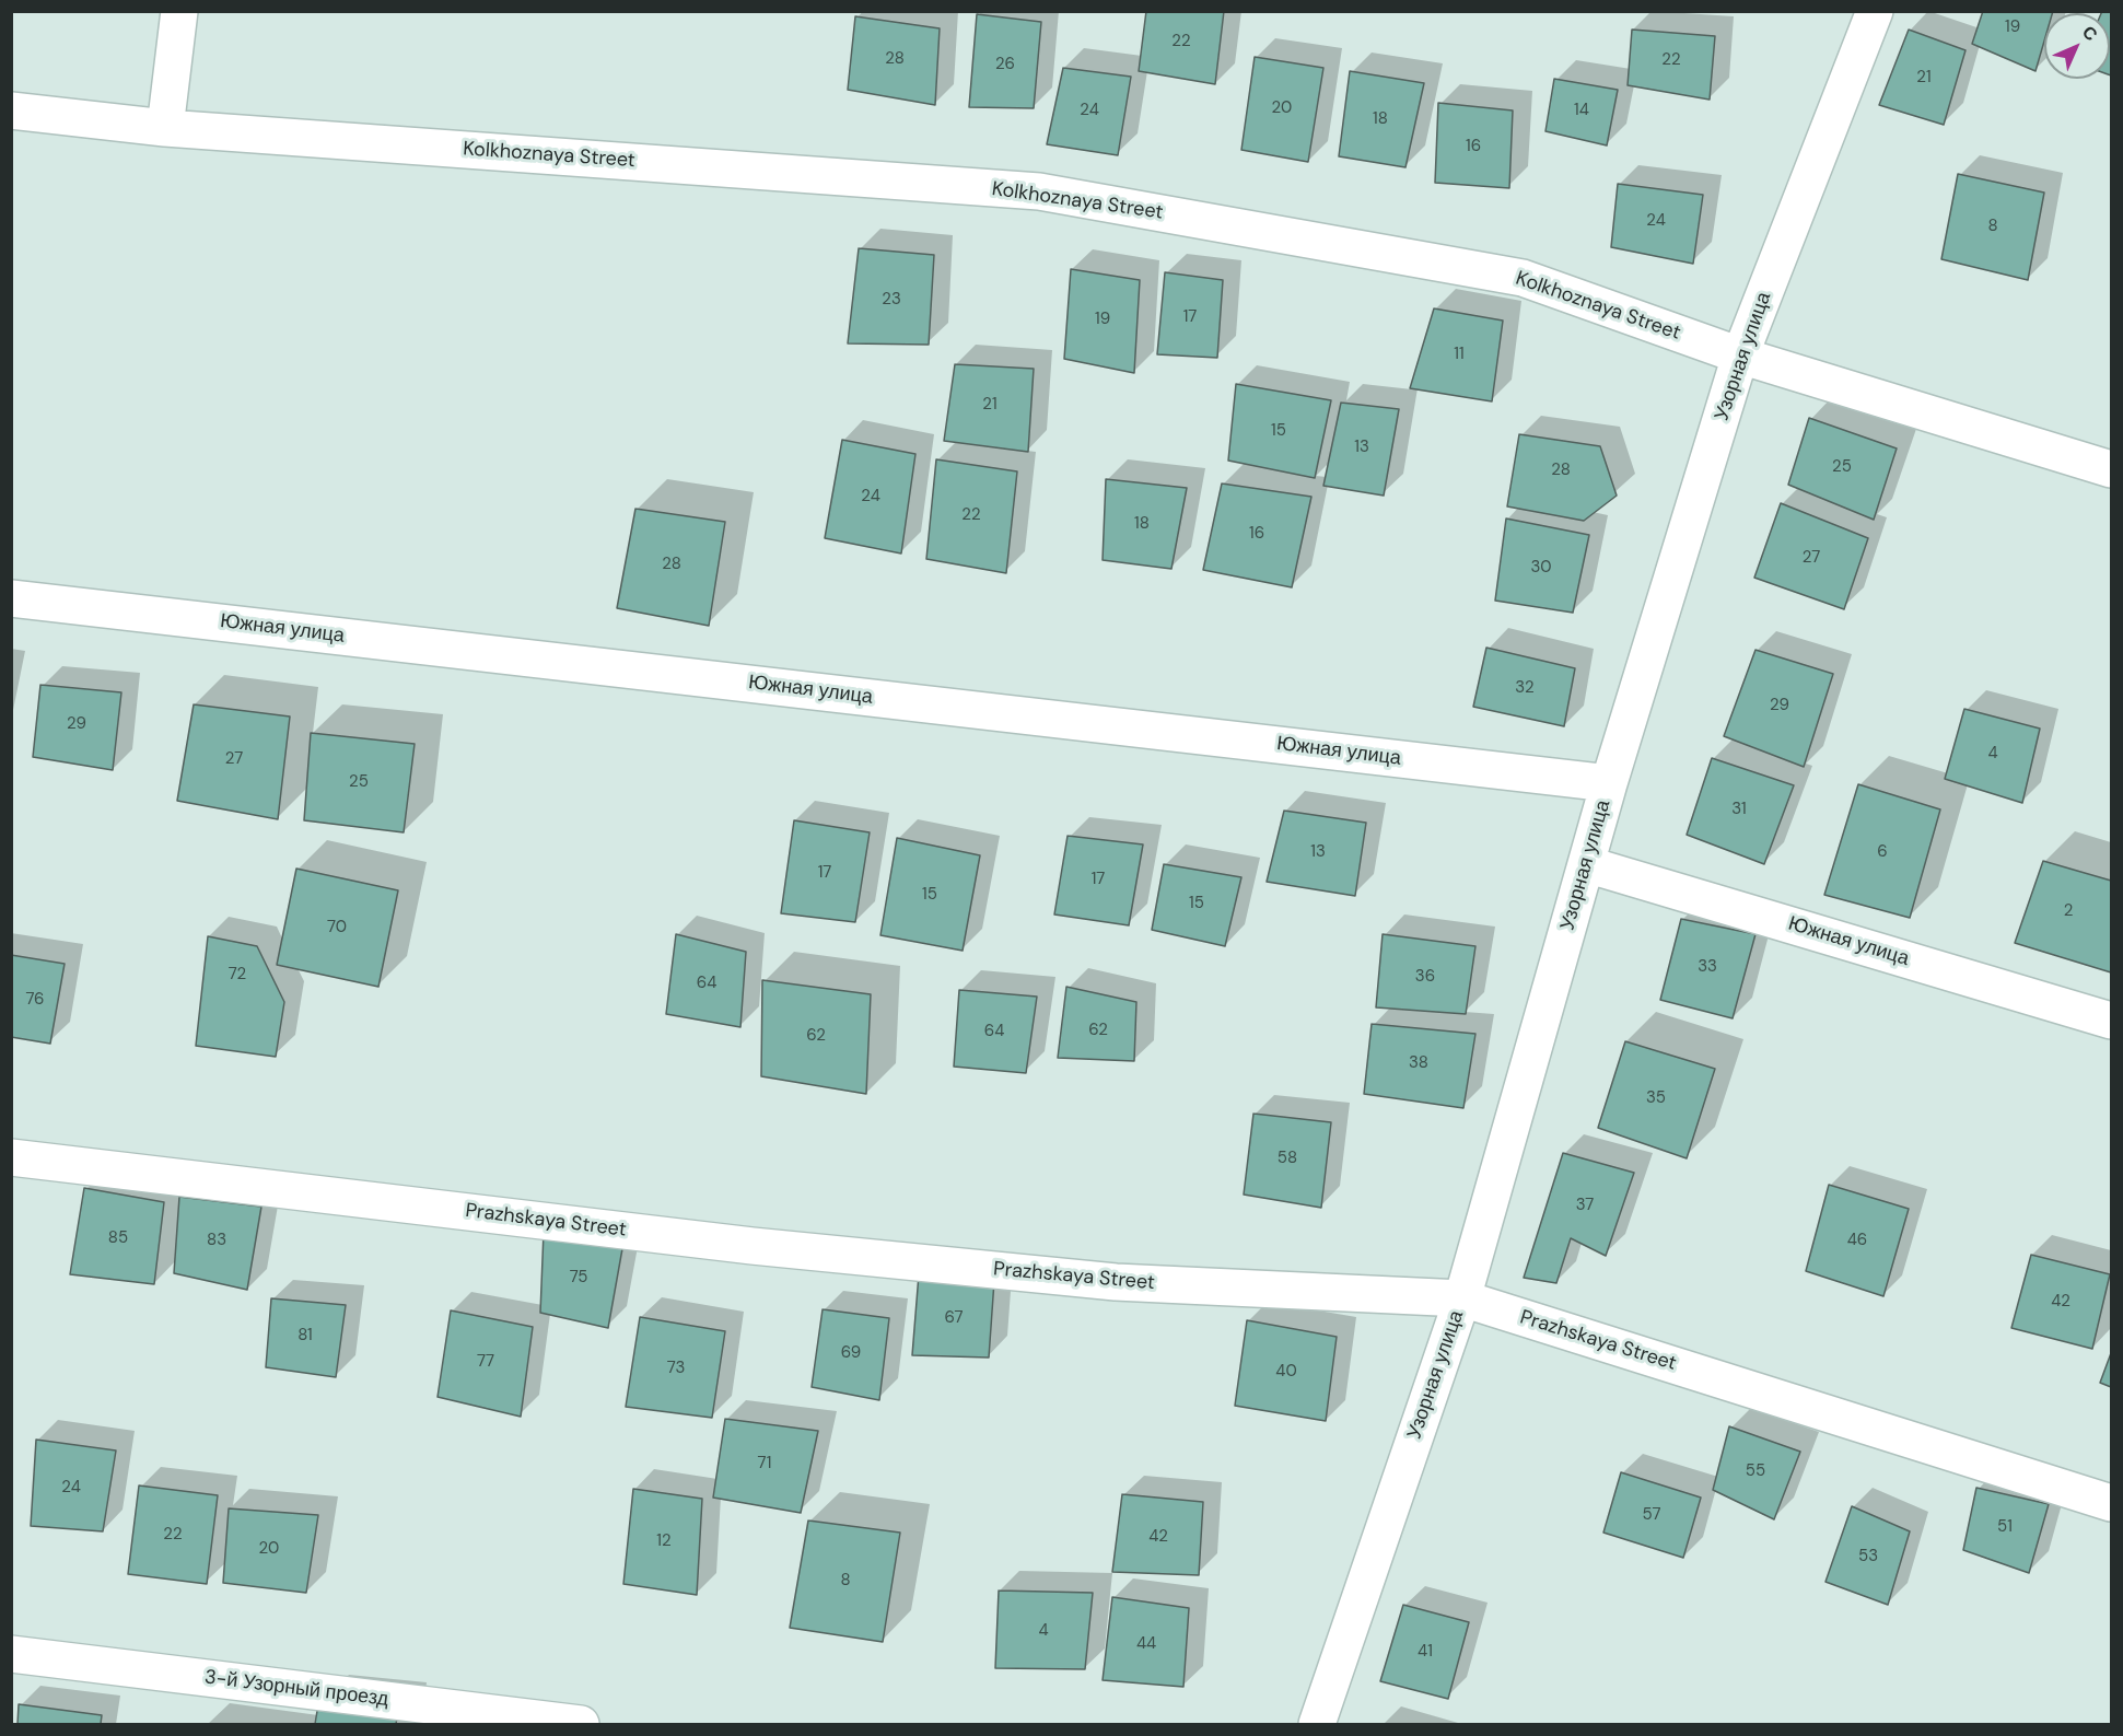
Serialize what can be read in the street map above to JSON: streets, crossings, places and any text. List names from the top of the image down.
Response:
{
  "streets": {
    "street": [
      "Kolkhoznaya Street",
      "Узорная улица",
      "Южная улица",
      "Prazhskaya Street",
      "3-й Узорный проезд"
    ]
  },
  "crossings": [
    ["Kolkhoznaya Street", "Узорная улица"],
    ["Узорная улица", "Южная улица"],
    ["Узорная улица", "Prazhskaya Street"]
  ],
  "house_numbers": [
    "19",
    "22",
    "28",
    "22",
    "26",
    "21",
    "20",
    "24",
    "14",
    "18",
    "16",
    "24",
    "8",
    "23",
    "17",
    "19",
    "11",
    "21",
    "15",
    "13",
    "25",
    "28",
    "24",
    "22",
    "18",
    "16",
    "27",
    "28",
    "30",
    "32",
    "29",
    "29",
    "4",
    "27",
    "25",
    "31",
    "13",
    "6",
    "17",
    "17",
    "15",
    "15",
    "2",
    "70",
    "33",
    "72",
    "36",
    "64",
    "76",
    "62",
    "64",
    "62",
    "38",
    "35",
    "58",
    "37",
    "85",
    "83",
    "46",
    "75",
    "42",
    "67",
    "81",
    "69",
    "77",
    "73",
    "40",
    "71",
    "55",
    "24",
    "57",
    "51",
    "22",
    "42",
    "12",
    "20",
    "53",
    "8",
    "4",
    "44",
    "41"
  ],
  "north": "top right"
}
